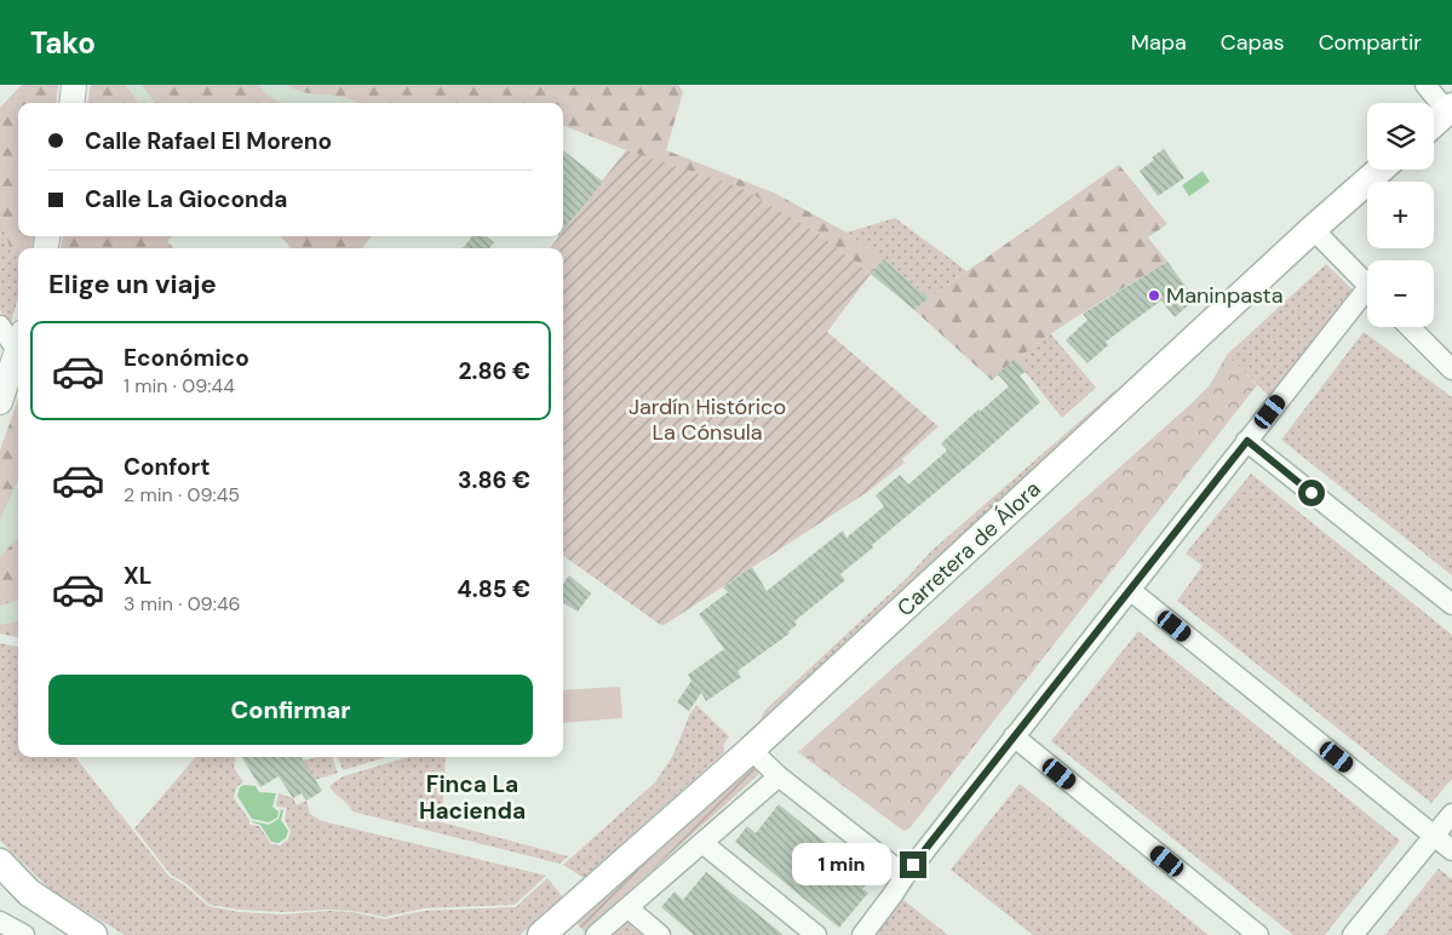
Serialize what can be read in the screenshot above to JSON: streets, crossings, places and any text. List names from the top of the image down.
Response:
{
  "streets": {
    "main road": ["Carretera de Álora"]
  },
  "districts": ["Finca La Hacienda"],
  "parks": ["Jardín Histórico La Cónsula"],
  "places": ["Maninpasta"],
  "page": {
    "header": "Tako",
    "nav": ["Mapa", "Capas", "Compartir"],
    "map_buttons": ["+", "−"],
    "banner": ["Calle Rafael El Moreno", "Calle La Gioconda"],
    "heading": "Elige un viaje",
    "list": [
      {
        "name": "Económico",
        "note": "1 min · 09:44",
        "value": "2.86 €"
      },
      {
        "name": "Confort",
        "note": "2 min · 09:45",
        "value": "3.86 €"
      },
      {
        "name": "XL",
        "note": "3 min · 09:46",
        "value": "4.85 €"
      }
    ],
    "buttons": "Confirmar",
    "bubble": "1 min"
  }
}
